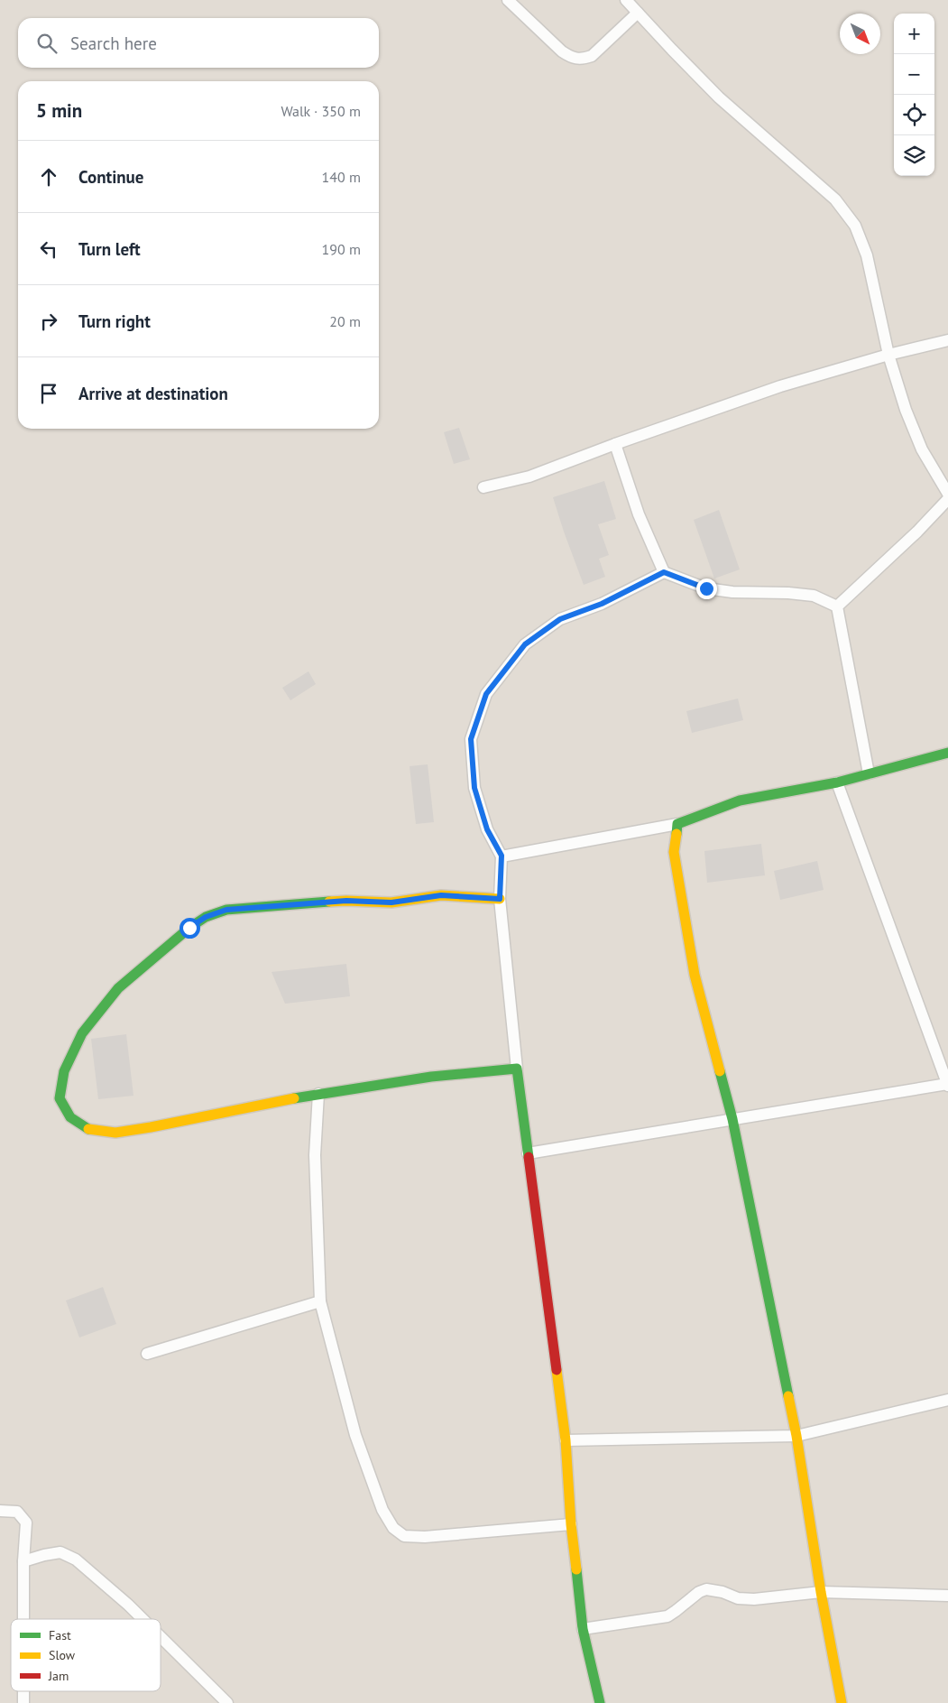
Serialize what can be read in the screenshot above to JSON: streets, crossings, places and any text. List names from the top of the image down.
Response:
{
  "legend": ["Fast", "Slow", "Jam"],
  "north": "bottom right",
  "page": {
    "map_buttons": ["+", "−"],
    "search": "Search here",
    "heading": ["5 min", "Walk · 350 m"],
    "list": [
      ["Continue", "140 m"],
      ["Turn left", "190 m"],
      ["Turn right", "20 m"],
      "Arrive at destination"
    ]
  }
}
